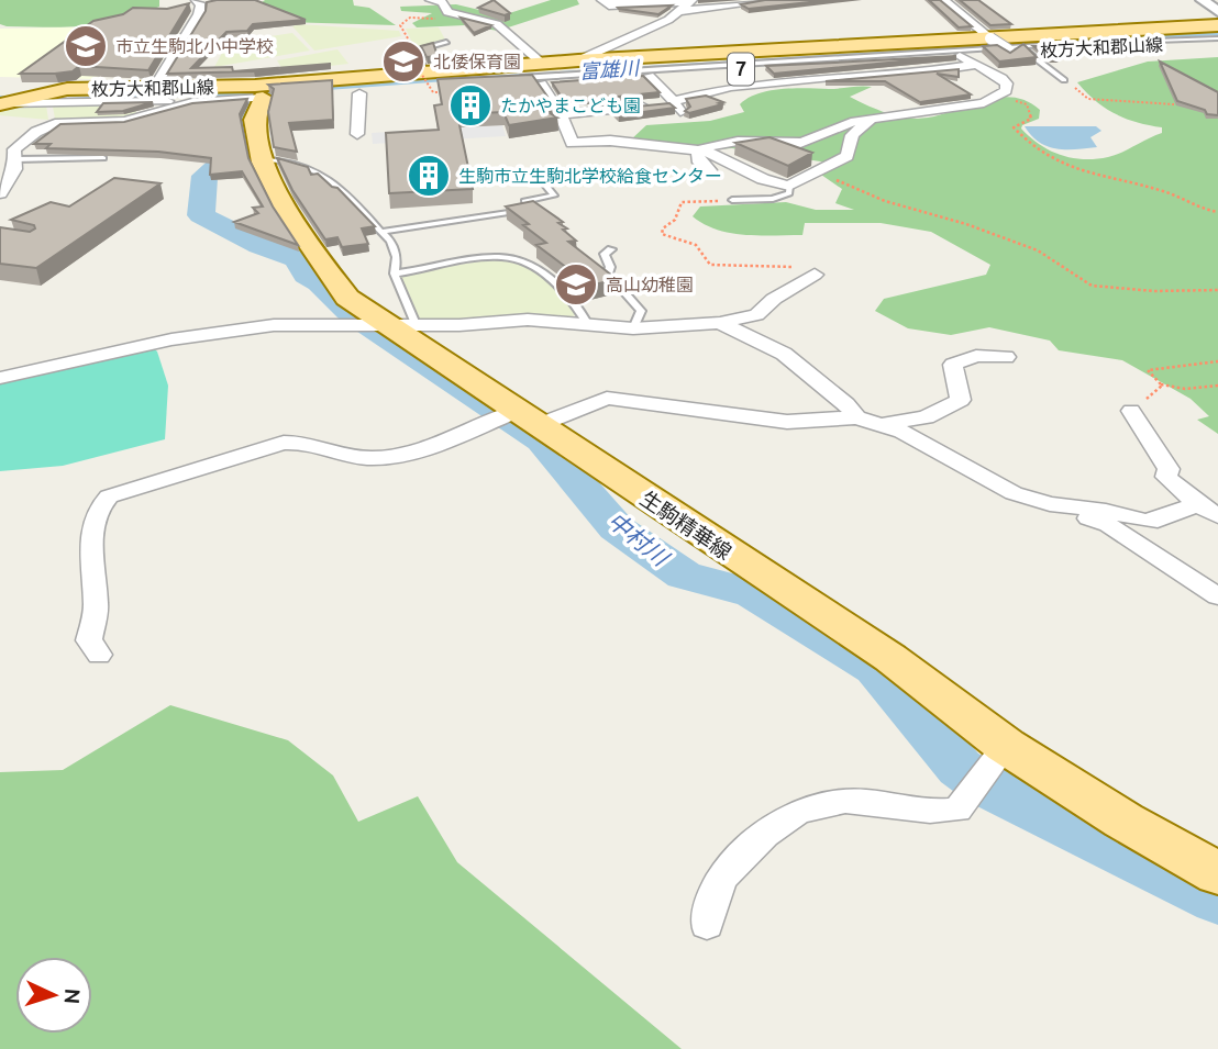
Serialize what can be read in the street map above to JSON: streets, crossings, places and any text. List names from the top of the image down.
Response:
{
  "streets": {
    "main road": ["枚方大和郡山線", "7", "生駒精華線"]
  },
  "crossings": [
    ["枚方大和郡山線", "生駒精華線"]
  ],
  "water": ["富雄川", "中村川"],
  "places": {
    "school or university": ["市立生駒北小中学校", "北倭保育園", "高山幼稚園"],
    "building": ["たかやまこども園", "生駒市立生駒北学校給食センター"]
  },
  "north": "right"
}
